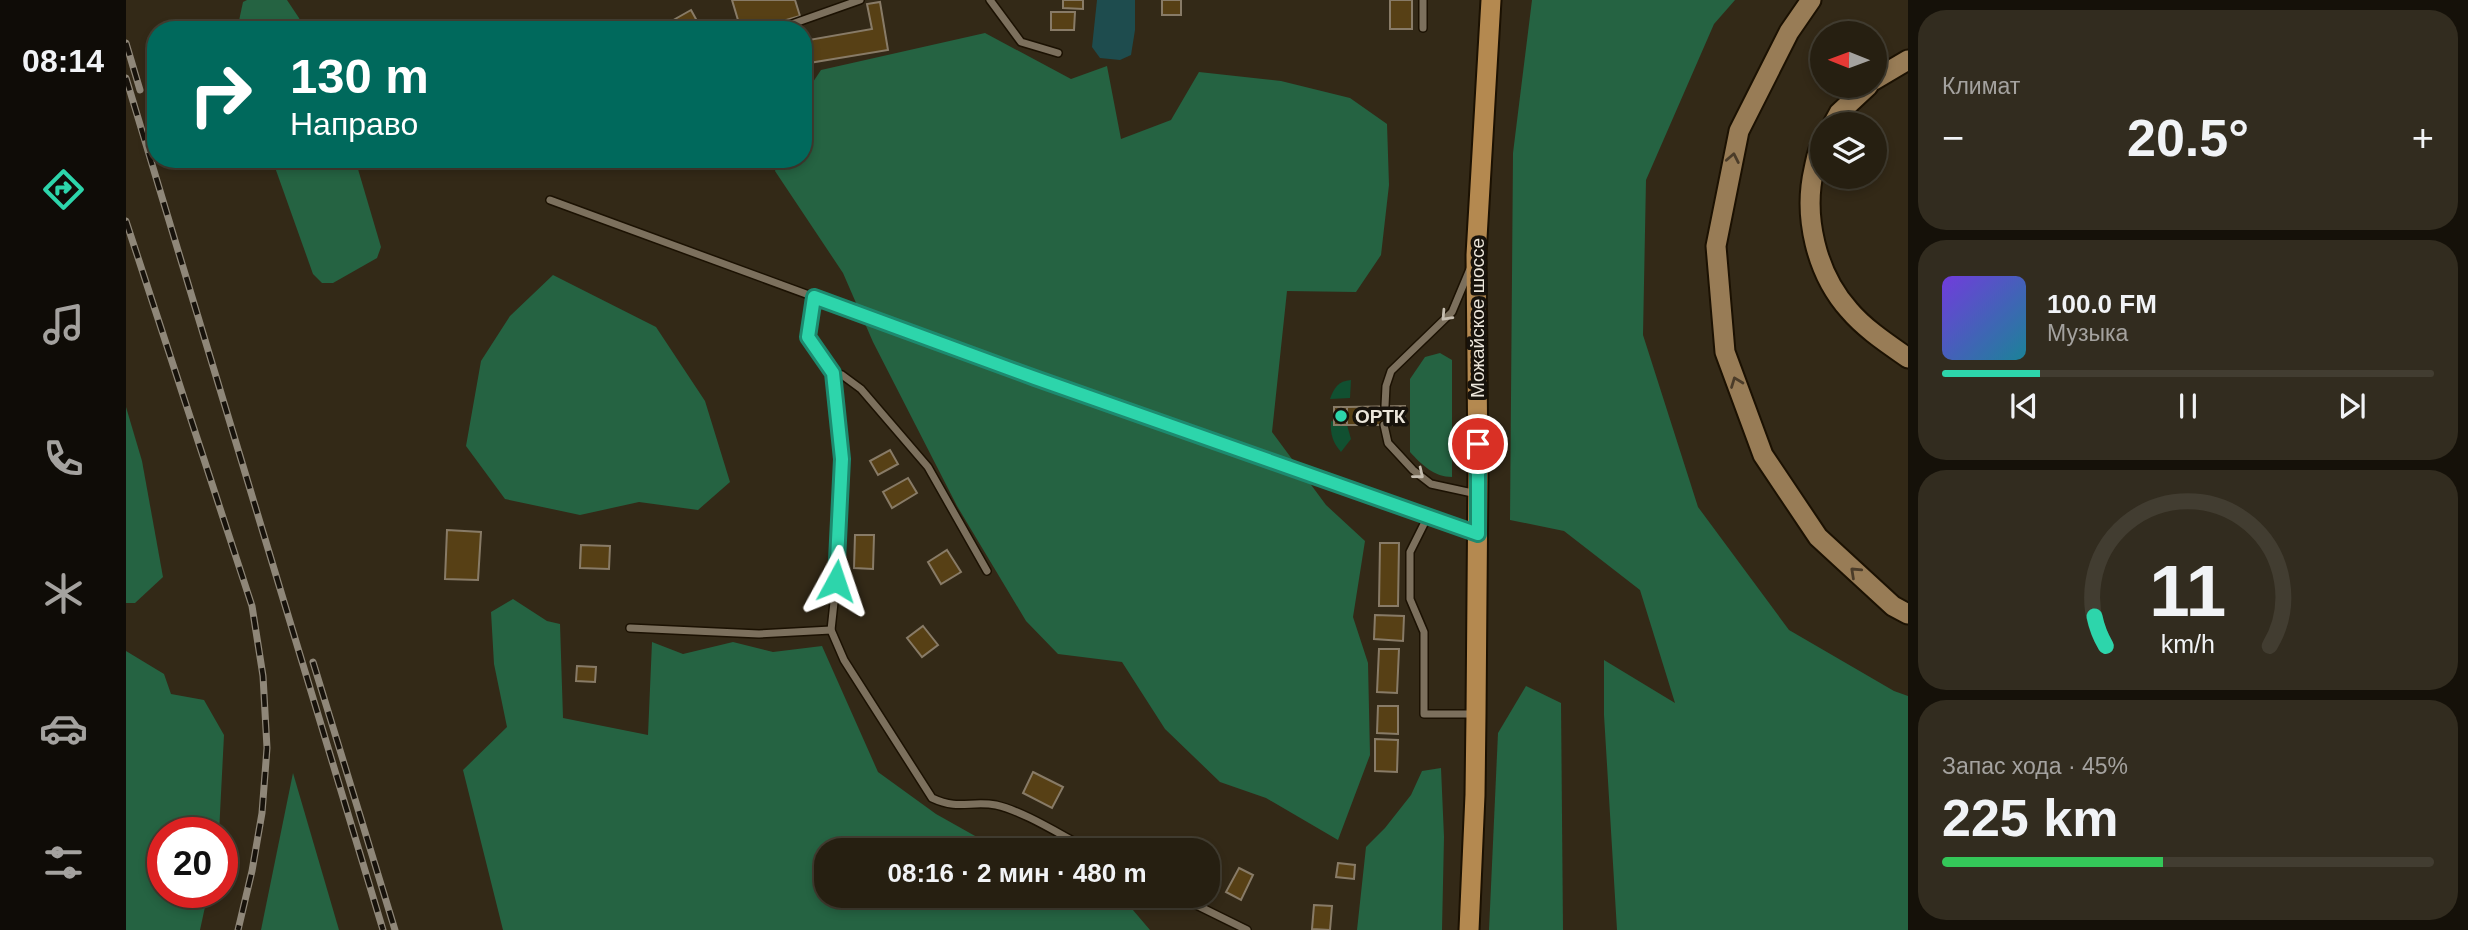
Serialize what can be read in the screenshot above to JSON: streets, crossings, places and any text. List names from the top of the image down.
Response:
{
  "streets": {
    "main road": ["Можайское шоссе"]
  },
  "places": ["ОРТК"],
  "north": "left",
  "page": {
    "tabs": "08:14",
    "tile": [
      "Климат",
      ["Запас хода · 45%", "225 km"]
    ],
    "turn": ["130 m", "Направо"],
    "heat": ["−", "20.5°", "+"],
    "song": ["100.0 FM", "Музыка"],
    "limit": "20",
    "trip": "08:16 · 2 мин · 480 m",
    "gauge": ["11", "km/h"]
  }
}
